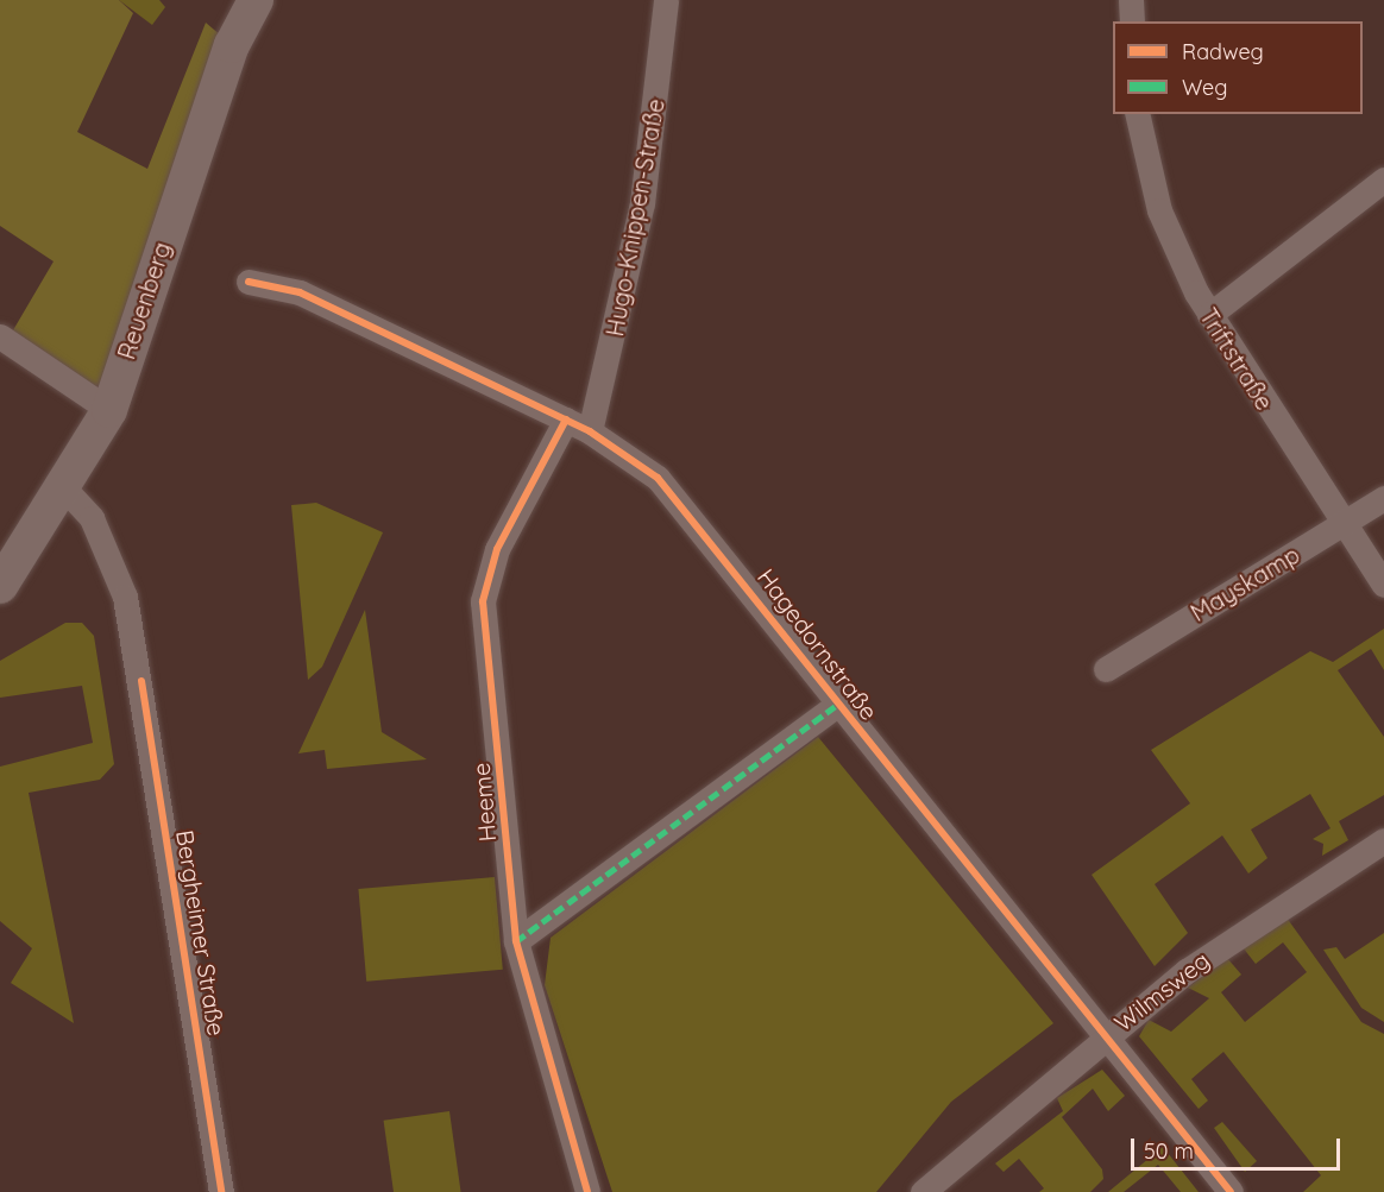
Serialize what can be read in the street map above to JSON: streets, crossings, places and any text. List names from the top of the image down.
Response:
{
  "streets": {
    "main road": ["Reuenberg"],
    "street": [
      "Hugo-Knippen-Straße",
      "Triftstraße",
      "Mayskamp",
      "Hagedornstraße",
      "Heeme",
      "Bergheimer Straße",
      "Wilmsweg"
    ]
  },
  "crossings": [
    ["Hugo-Knippen-Straße", "Hagedornstraße"],
    ["Reuenberg", "Bergheimer Straße"],
    ["Triftstraße", "Mayskamp"],
    ["Hagedornstraße", "Heeme"],
    ["Hagedornstraße", "Wilmsweg"]
  ],
  "legend": ["Radweg", "Weg"],
  "scale_bar": "50 m"
}
